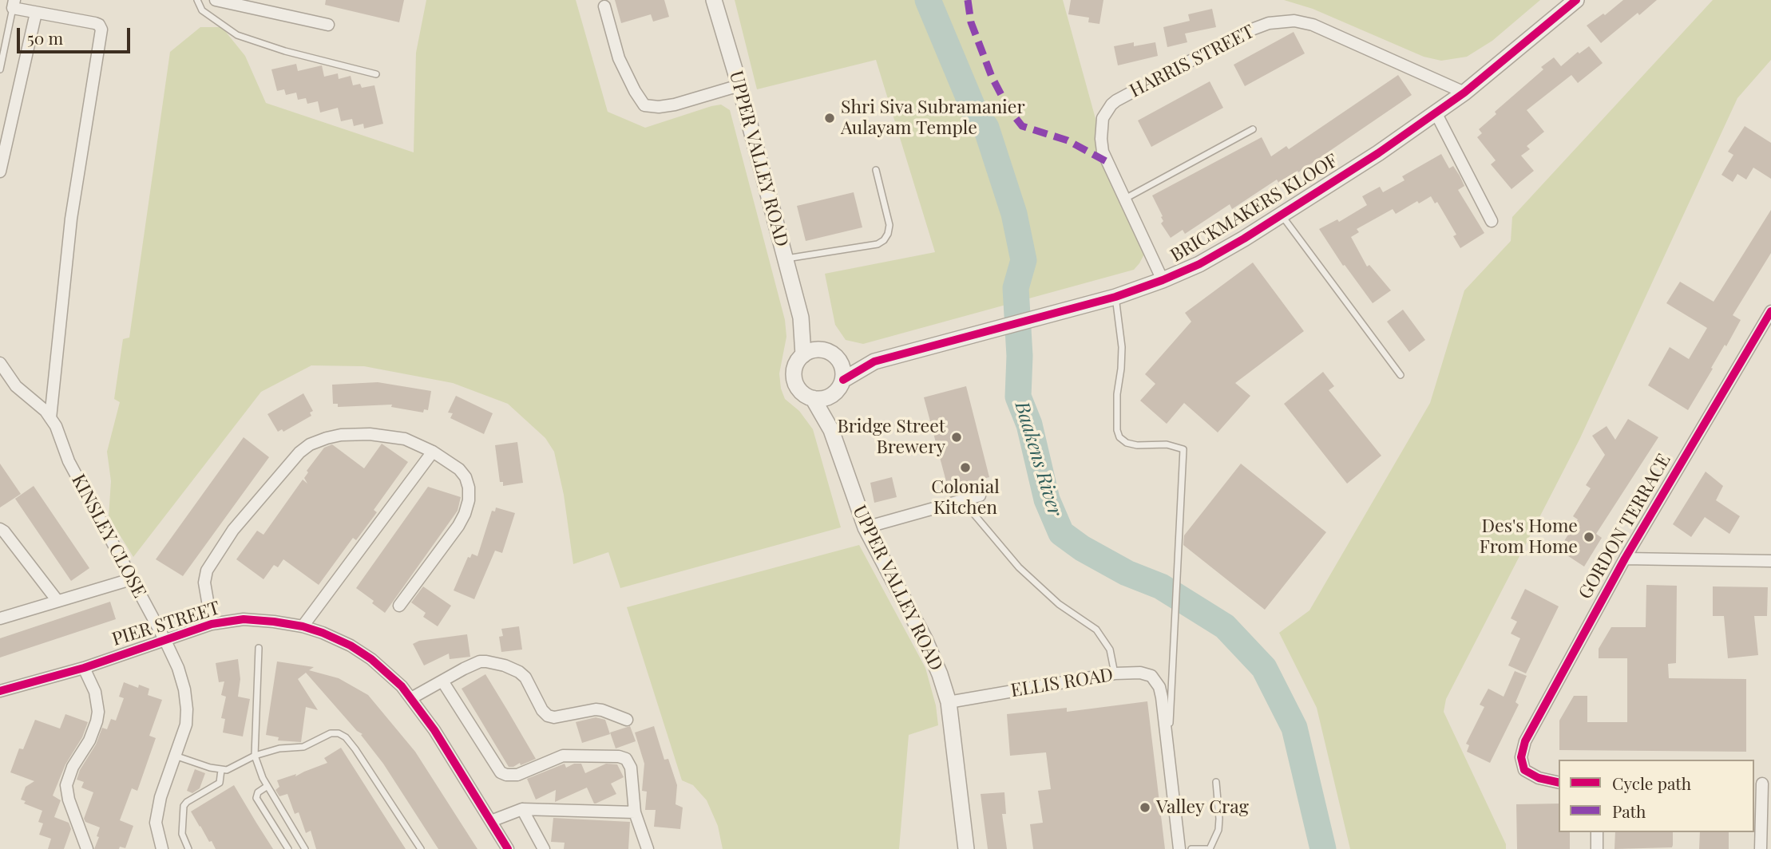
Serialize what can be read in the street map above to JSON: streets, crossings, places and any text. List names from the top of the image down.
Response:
{
  "streets": {
    "street": [
      "HARRIS STREET",
      "UPPER VALLEY ROAD",
      "BRICKMAKERS KLOOF",
      "GORDON TERRACE",
      "KINSLEY CLOSE",
      "PIER STREET",
      "ELLIS ROAD"
    ]
  },
  "crossings": [
    ["HARRIS STREET", "BRICKMAKERS KLOOF"],
    ["UPPER VALLEY ROAD", "BRICKMAKERS KLOOF"],
    ["UPPER VALLEY ROAD", "ELLIS ROAD"],
    ["KINSLEY CLOSE", "PIER STREET"]
  ],
  "water": ["Baakens River"],
  "places": [
    "Shri Siva Subramanier Aulayam Temple",
    "Bridge Street Brewery",
    "Colonial Kitchen",
    "Des's Home From Home",
    "Valley Crag"
  ],
  "legend": ["Cycle path", "Path"],
  "scale_bar": "50 m"
}
